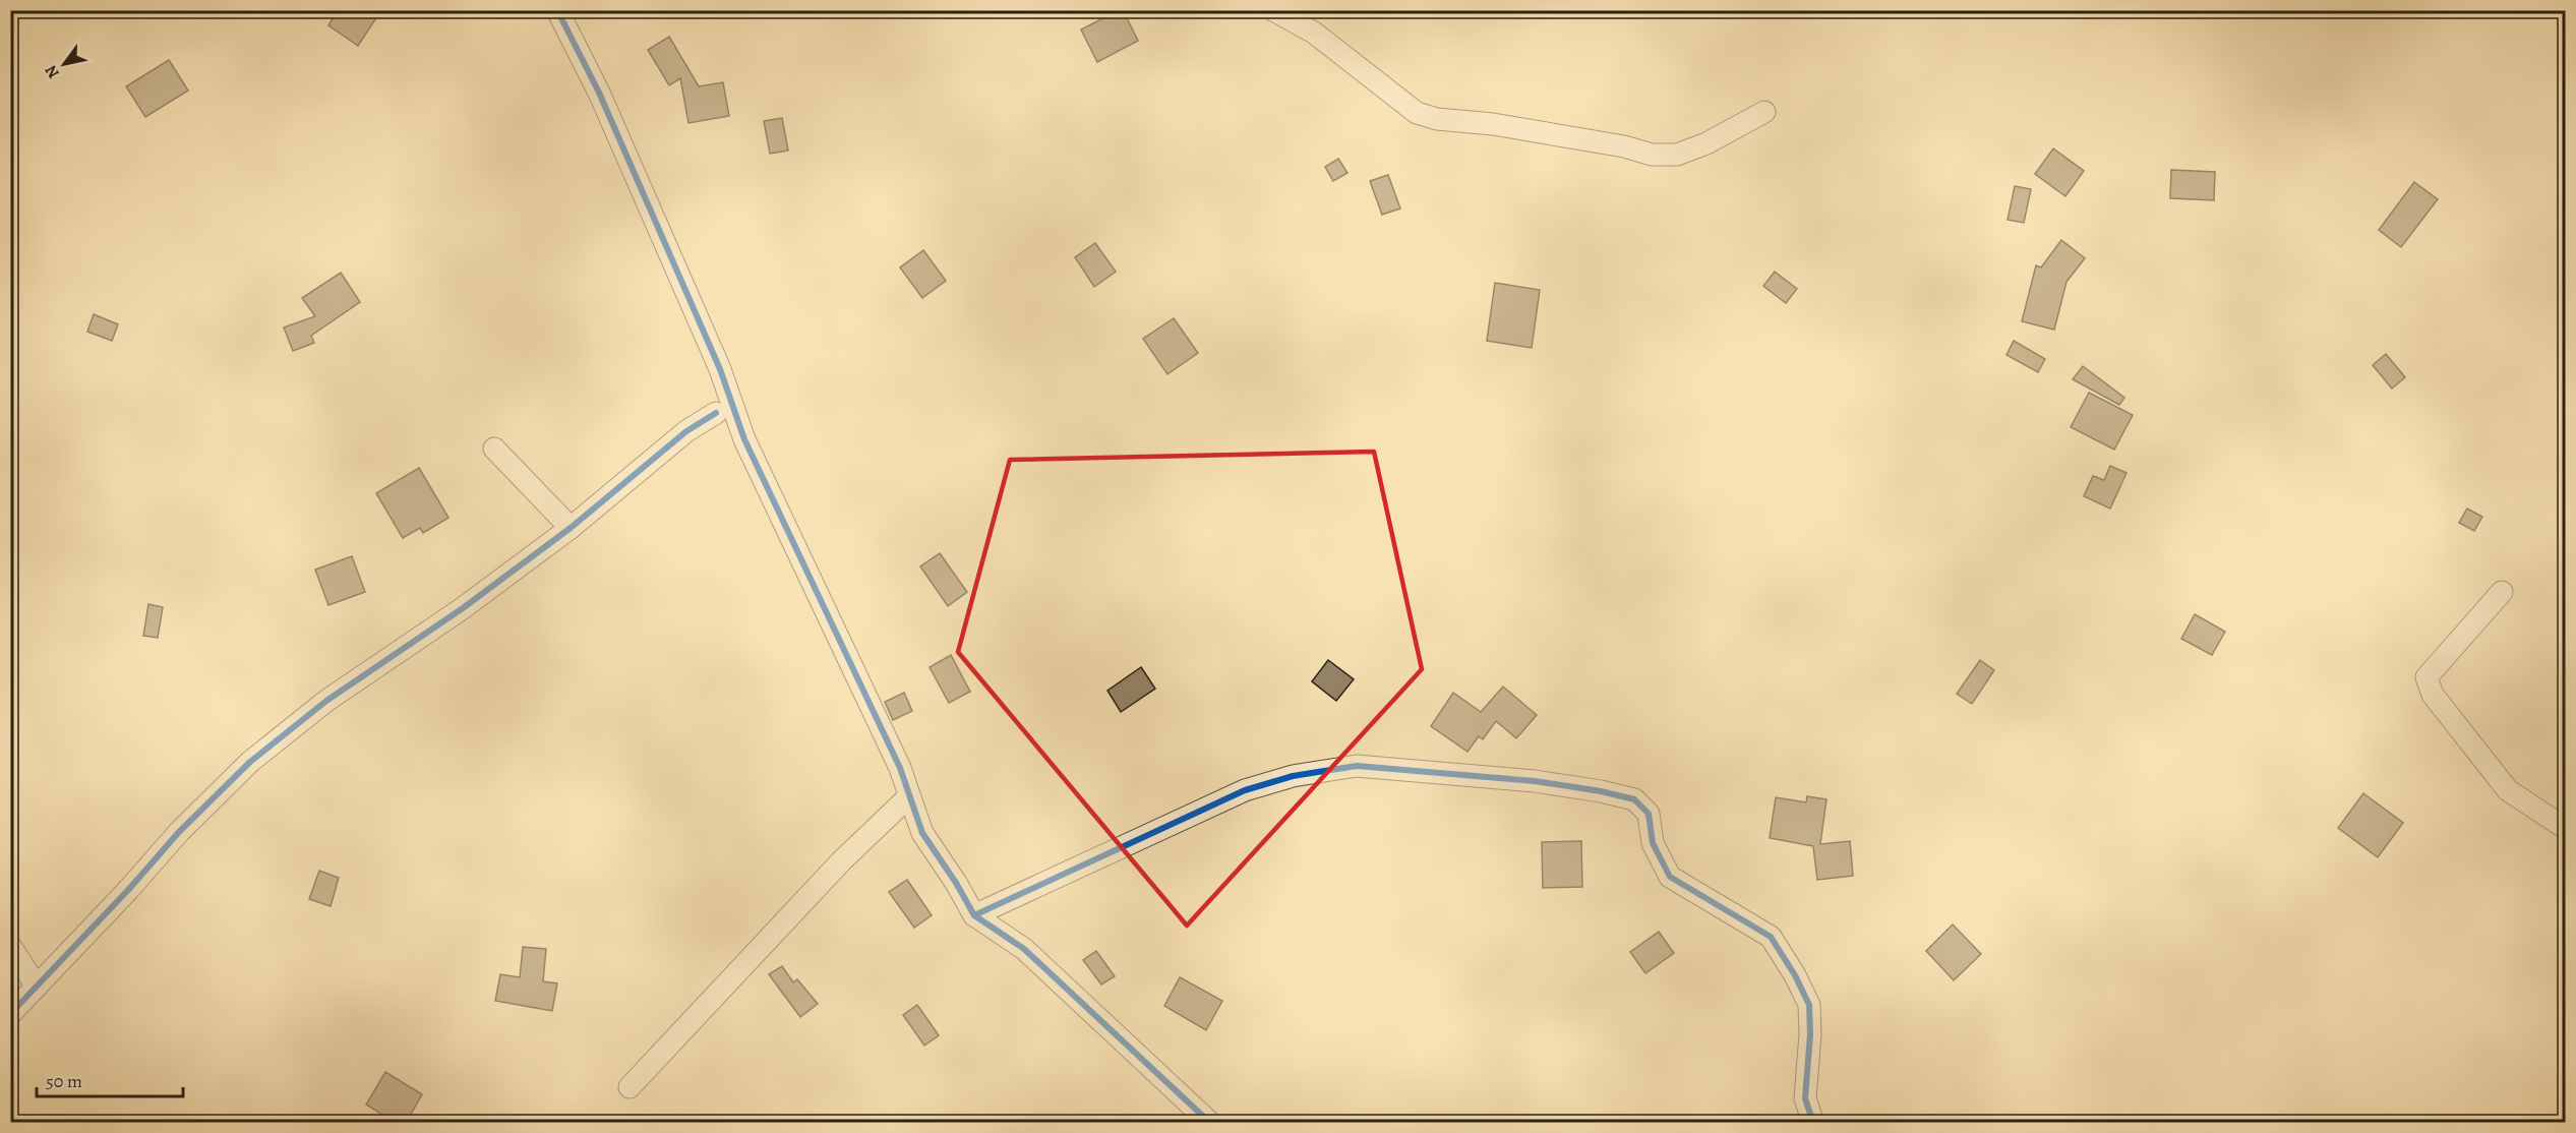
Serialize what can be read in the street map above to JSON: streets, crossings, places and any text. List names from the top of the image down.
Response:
{
  "scale_bar": "50 m",
  "north": "bottom left"
}
